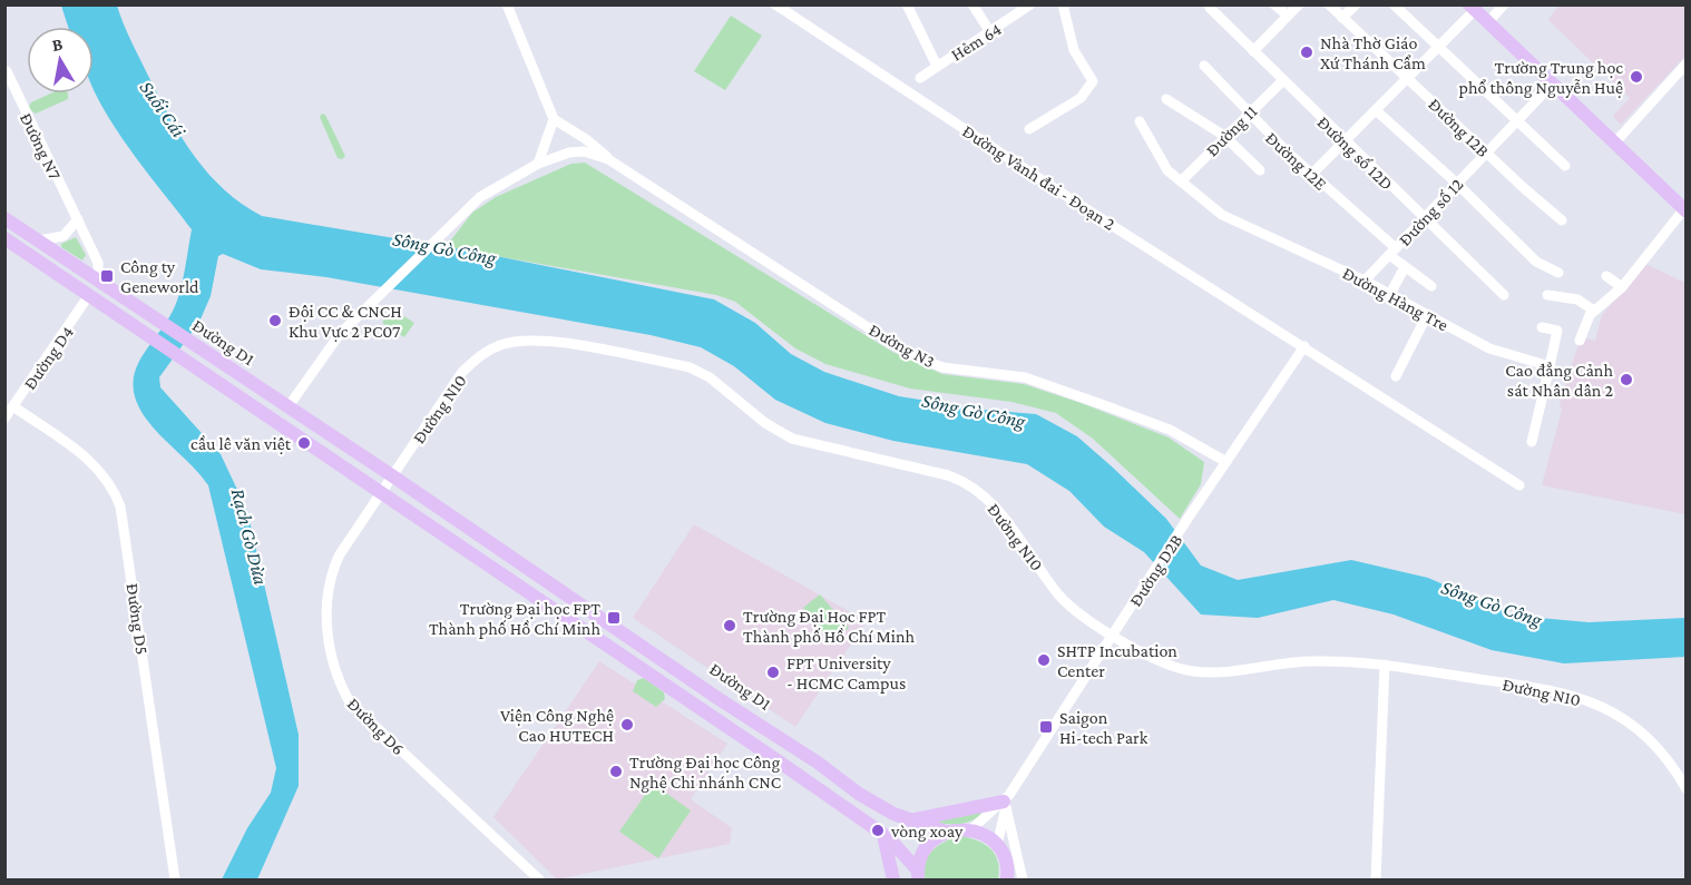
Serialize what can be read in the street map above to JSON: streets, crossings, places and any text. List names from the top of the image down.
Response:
{
  "streets": {
    "main road": ["Đường D1"],
    "street": [
      "Hẻm 64",
      "Đường 12B",
      "Đường 11",
      "Đường N7",
      "Đường số 12D",
      "Đường 12E",
      "Đường Vành đai - Đoạn 2",
      "Đường số 12",
      "Đường Hàng Tre",
      "Đường N3",
      "Đường D4",
      "Đường N10",
      "Đường D2B",
      "Đường D5",
      "Đường D6"
    ]
  },
  "crossings": [
    ["Đường 12B", "Đường số 12"],
    ["Đường 11", "Đường số 12D"],
    ["Đường 11", "Đường 12E"],
    ["Đường 11", "Đường Hàng Tre"],
    ["Đường N7", "Đường D1"],
    ["Đường số 12D", "Đường số 12"],
    ["Đường 12E", "Đường số 12"],
    ["Đường Vành đai - Đoạn 2", "Đường D2B"],
    ["Đường số 12", "Đường Hàng Tre"],
    ["Đường D1", "Đường N3"],
    ["Đường D1", "Đường D4"],
    ["Đường D1", "Đường N10"],
    ["Đường D1", "Đường D2B"],
    ["Đường D1", "Đường D6"],
    ["Đường N3", "Đường D2B"],
    ["Đường D4", "Đường D5"],
    ["Đường N10", "Đường D2B"],
    ["Đường N10", "Đường D6"]
  ],
  "water": ["Suối Cái", "Sông Gò Công", "Rạch Gò Dừa"],
  "places": {
    "other": [
      "Nhà Thờ Giáo Xứ Thánh Cẩm",
      "Trường Trung học phổ thông Nguyễn Huệ",
      "Đội CC & CNCH Khu Vực 2 PC07",
      "Cao đẳng Cảnh sát Nhân dân 2",
      "cầu lê văn việt",
      "Trường Đại Học FPT Thành phố Hồ Chí Minh",
      "SHTP Incubation Center",
      "FPT University - HCMC Campus",
      "Viện Công Nghệ Cao HUTECH",
      "Trường Đại học Công Nghệ Chi nhánh CNC",
      "vòng xoay"
    ],
    "transit": ["Công ty Geneworld", "Trường Đại học FPT Thành phố Hồ Chí Minh", "Saigon Hi-tech Park"]
  },
  "north": "top"
}
